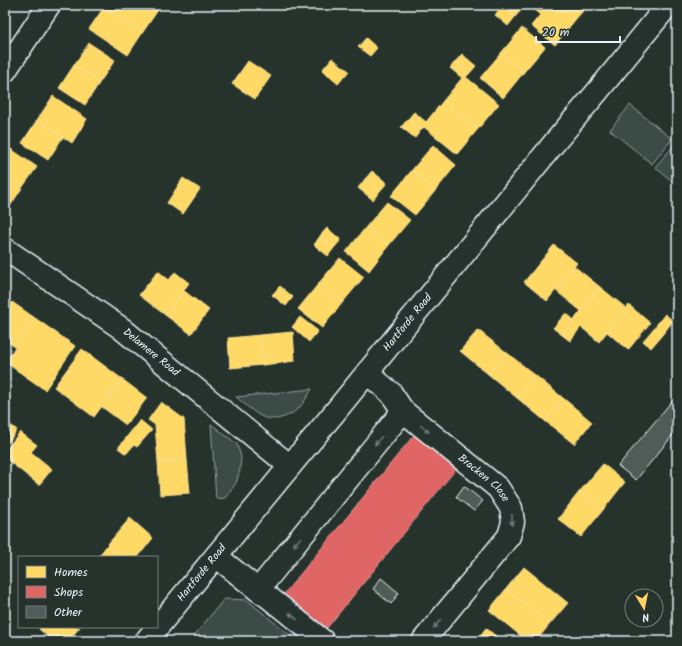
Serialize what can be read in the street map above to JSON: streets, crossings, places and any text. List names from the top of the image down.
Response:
{
  "streets": {
    "street": ["Hartforde Road", "Delamere Road", "Bracken Close"]
  },
  "crossings": [
    ["Hartforde Road", "Delamere Road"],
    ["Hartforde Road", "Bracken Close"]
  ],
  "legend": ["Homes", "Shops", "Other"],
  "scale_bar": "20 m",
  "north": "bottom"
}
